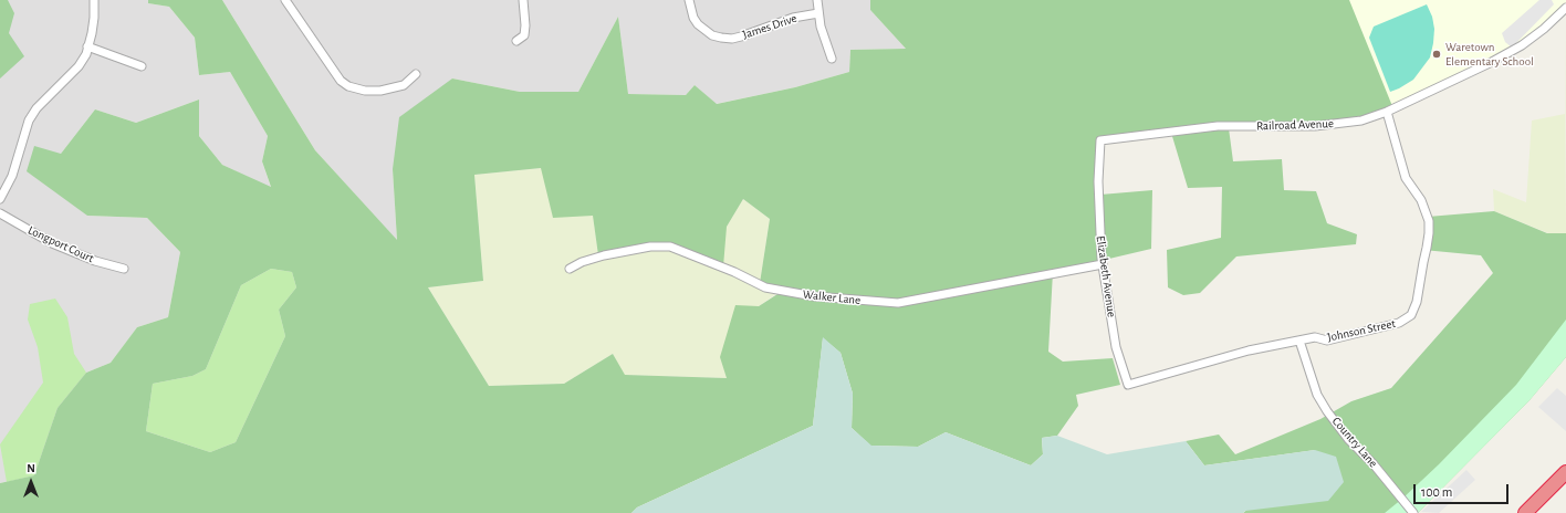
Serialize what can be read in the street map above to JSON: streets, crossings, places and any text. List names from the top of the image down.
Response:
{
  "streets": {
    "street": [
      "James Drive",
      "Railroad Avenue",
      "Longport Court",
      "Elizabeth Avenue",
      "Walker Lane",
      "Johnson Street",
      "Country Lane"
    ]
  },
  "crossings": [
    ["Railroad Avenue", "Elizabeth Avenue"],
    ["Railroad Avenue", "Johnson Street"],
    ["Elizabeth Avenue", "Walker Lane"],
    ["Elizabeth Avenue", "Johnson Street"],
    ["Johnson Street", "Country Lane"]
  ],
  "places": ["Waretown Elementary School"],
  "scale_bar": "100 m",
  "north": "top"
}
